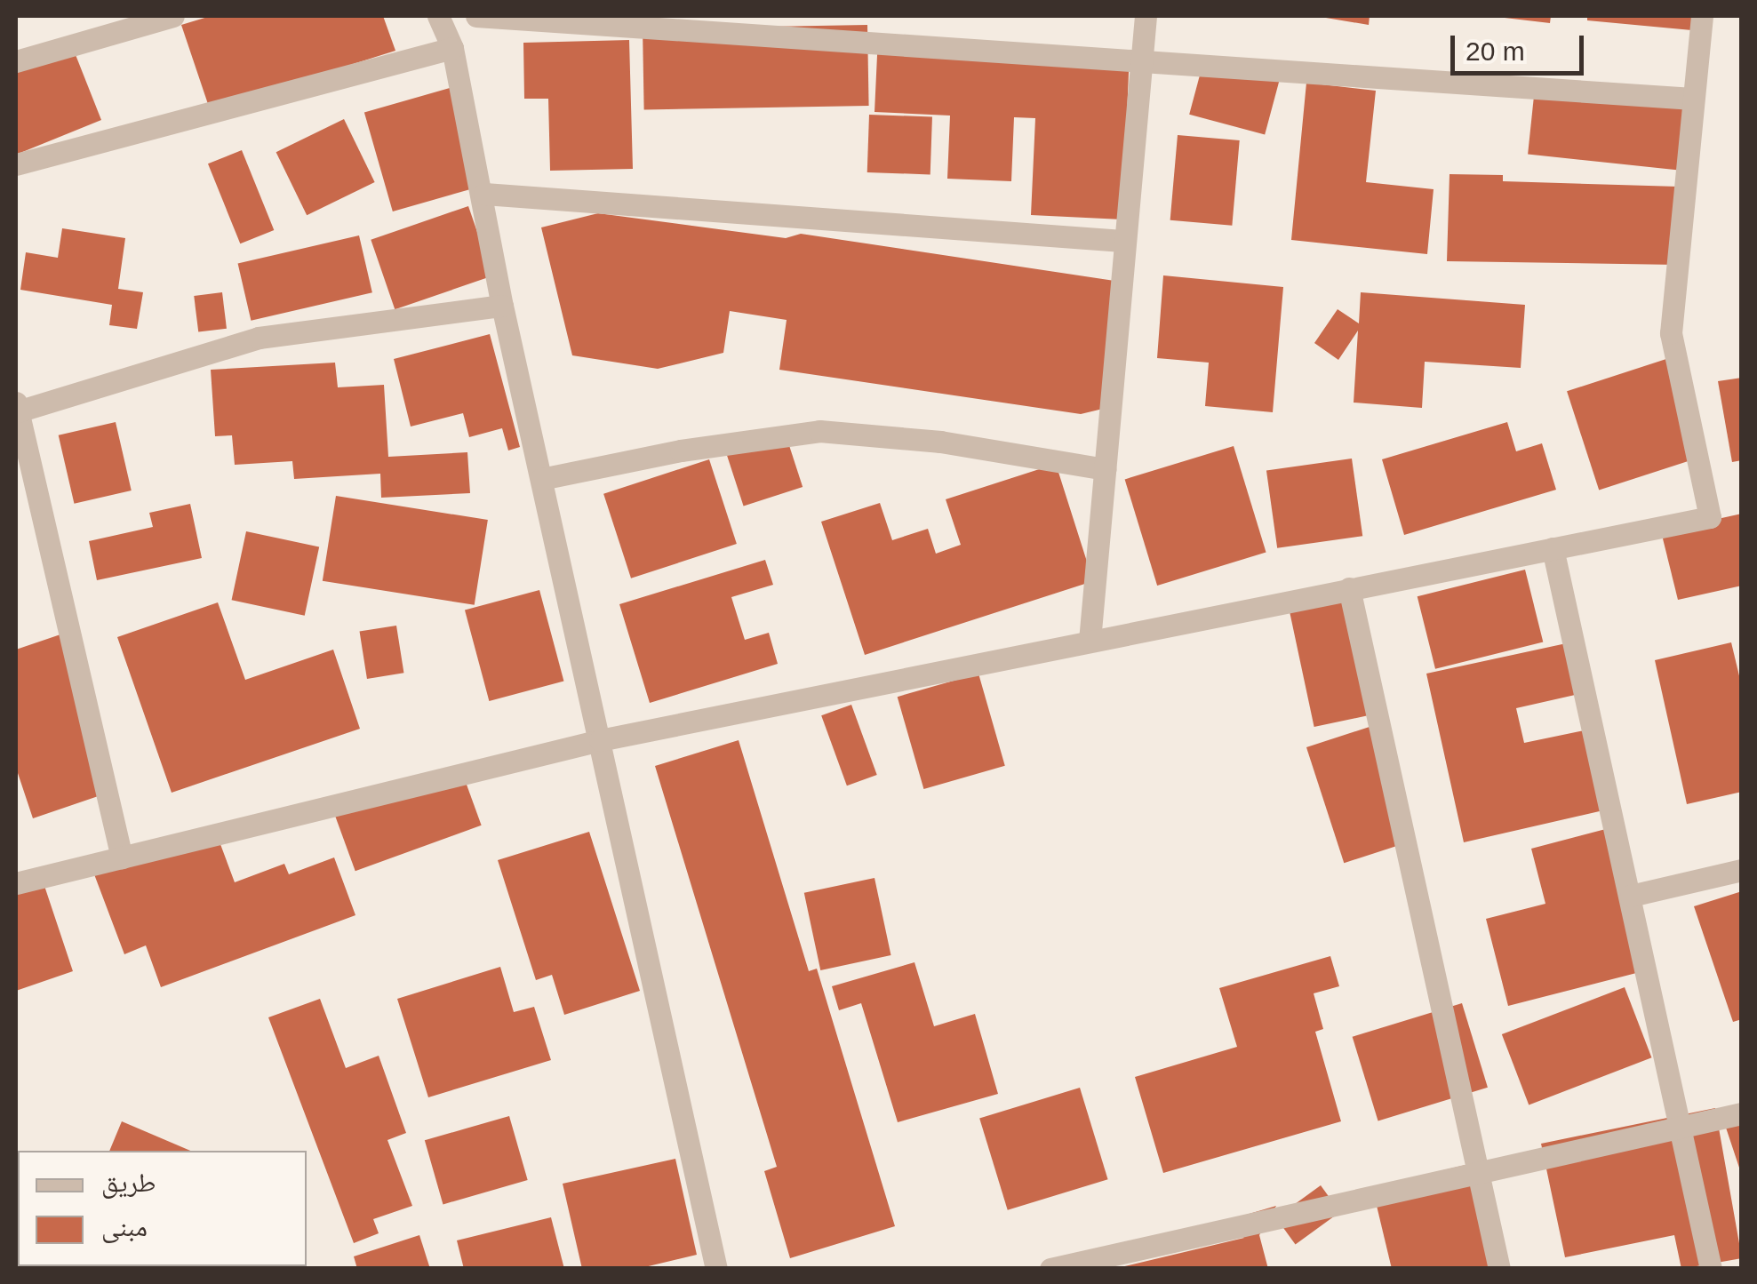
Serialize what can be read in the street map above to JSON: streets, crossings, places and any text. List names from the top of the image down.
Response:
{
  "legend": ["طريق", "مبنى"],
  "scale_bar": "20 m"
}
